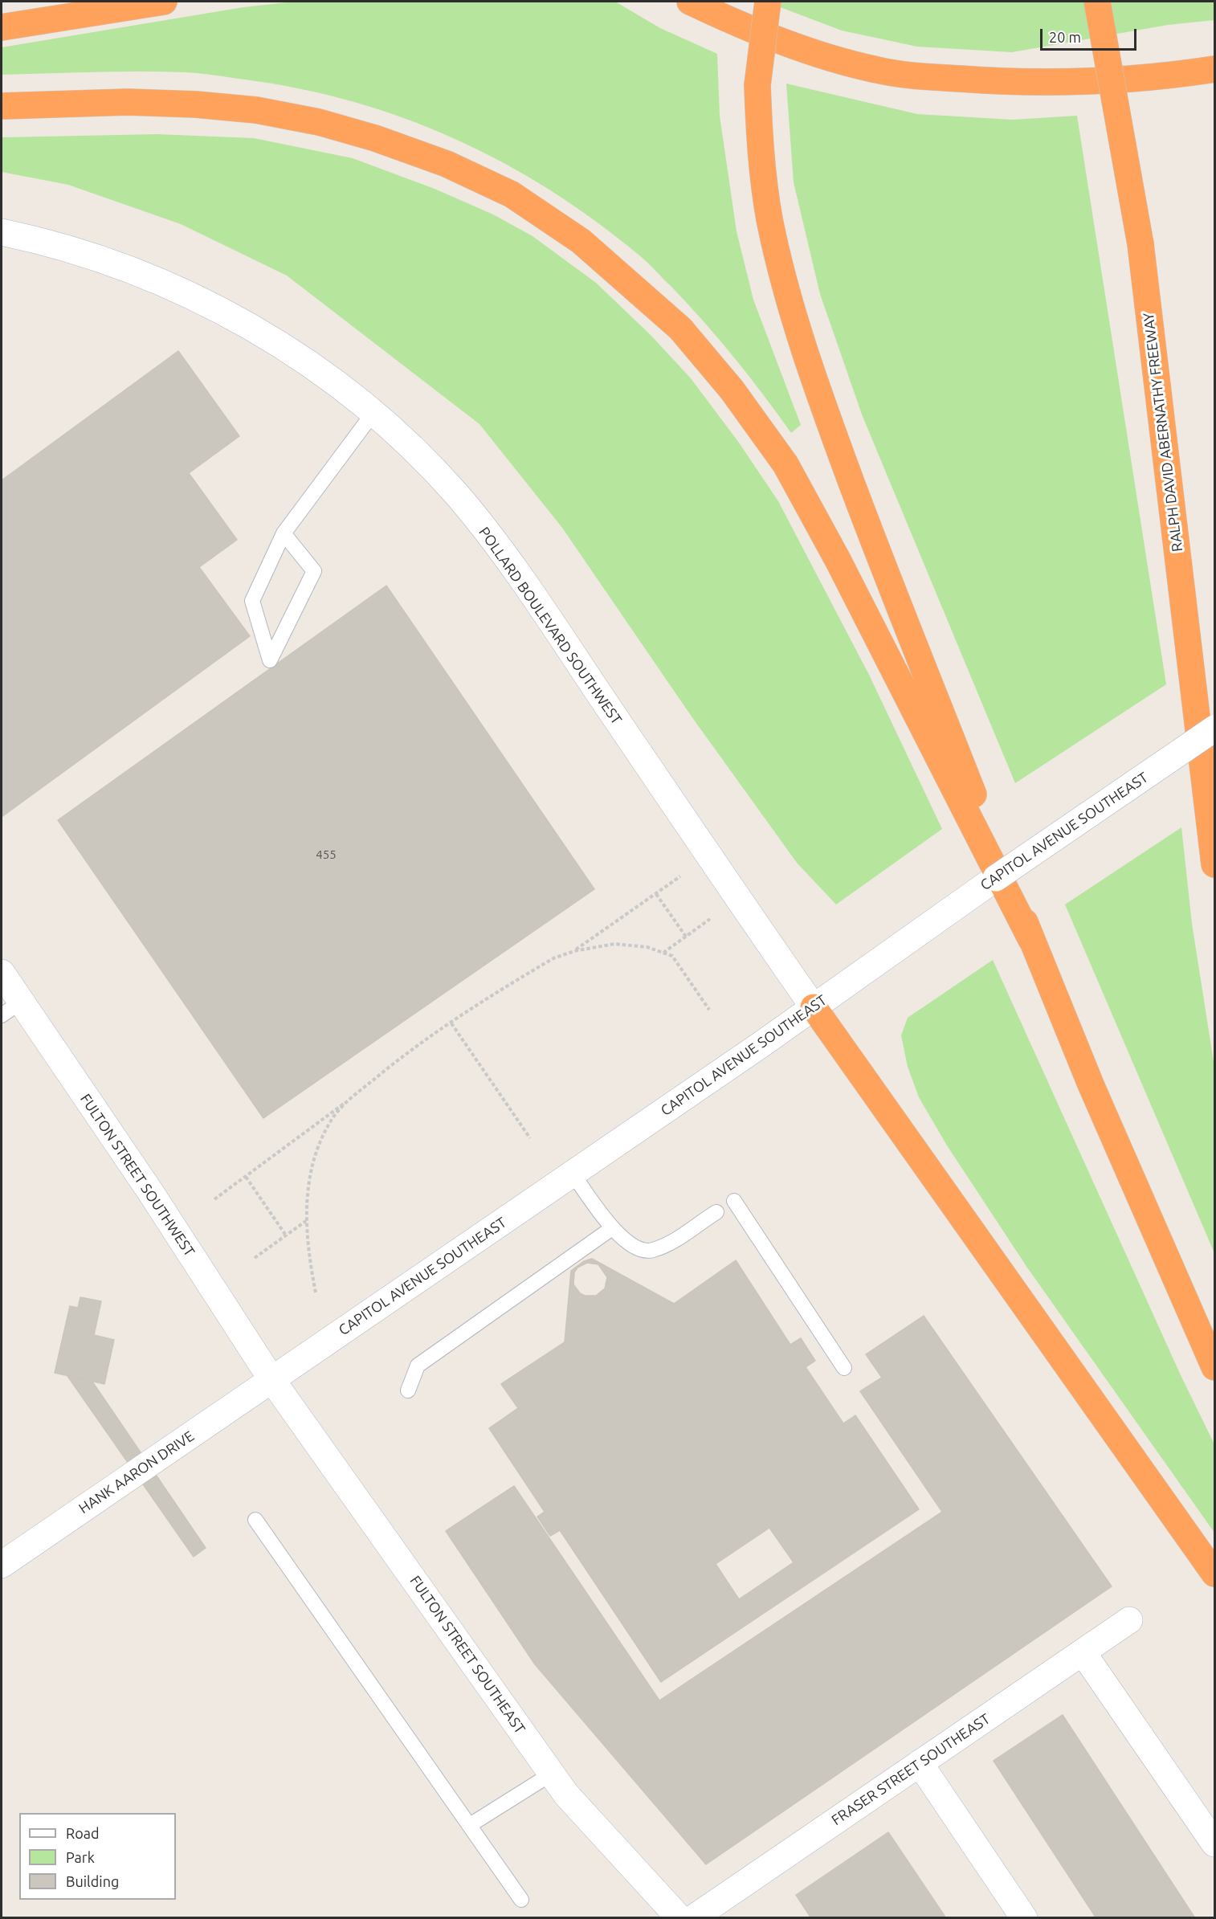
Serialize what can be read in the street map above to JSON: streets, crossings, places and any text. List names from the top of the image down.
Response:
{
  "streets": {
    "highway": ["RALPH DAVID ABERNATHY FREEWAY"],
    "street": [
      "POLLARD BOULEVARD SOUTHWEST",
      "CAPITOL AVENUE SOUTHEAST",
      "FULTON STREET SOUTHWEST",
      "HANK AARON DRIVE",
      "FULTON STREET SOUTHEAST",
      "FRASER STREET SOUTHEAST"
    ]
  },
  "crossings": [
    ["POLLARD BOULEVARD SOUTHWEST", "CAPITOL AVENUE SOUTHEAST"],
    ["CAPITOL AVENUE SOUTHEAST", "FULTON STREET SOUTHWEST"],
    ["CAPITOL AVENUE SOUTHEAST", "HANK AARON DRIVE"],
    ["CAPITOL AVENUE SOUTHEAST", "FULTON STREET SOUTHEAST"],
    ["FULTON STREET SOUTHWEST", "HANK AARON DRIVE"],
    ["FULTON STREET SOUTHWEST", "FULTON STREET SOUTHEAST"],
    ["HANK AARON DRIVE", "FULTON STREET SOUTHEAST"]
  ],
  "house_numbers": ["455"],
  "legend": ["Road", "Park", "Building"],
  "scale_bar": "20 m"
}
